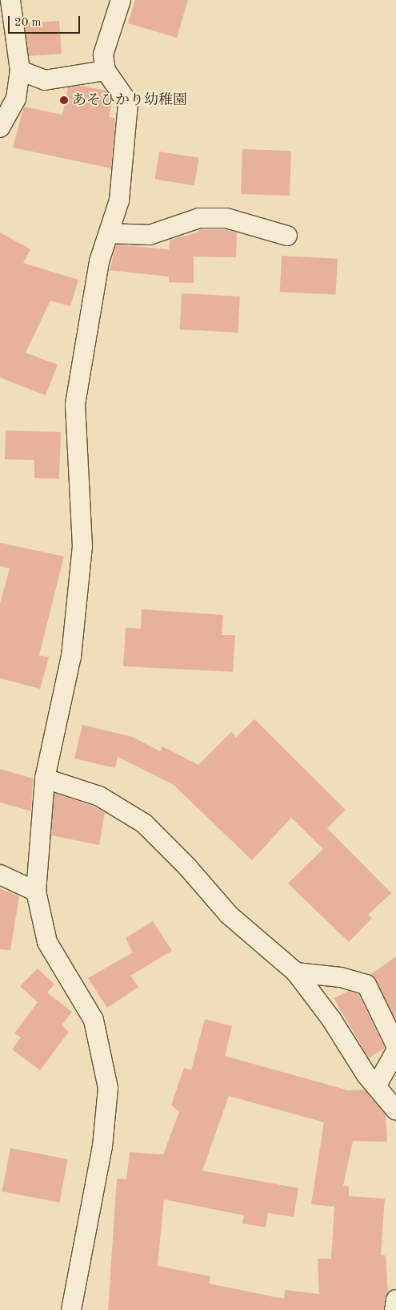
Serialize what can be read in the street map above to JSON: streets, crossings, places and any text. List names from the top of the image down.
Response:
{
  "places": ["あそひかり幼稚園"],
  "scale_bar": "20 m"
}
